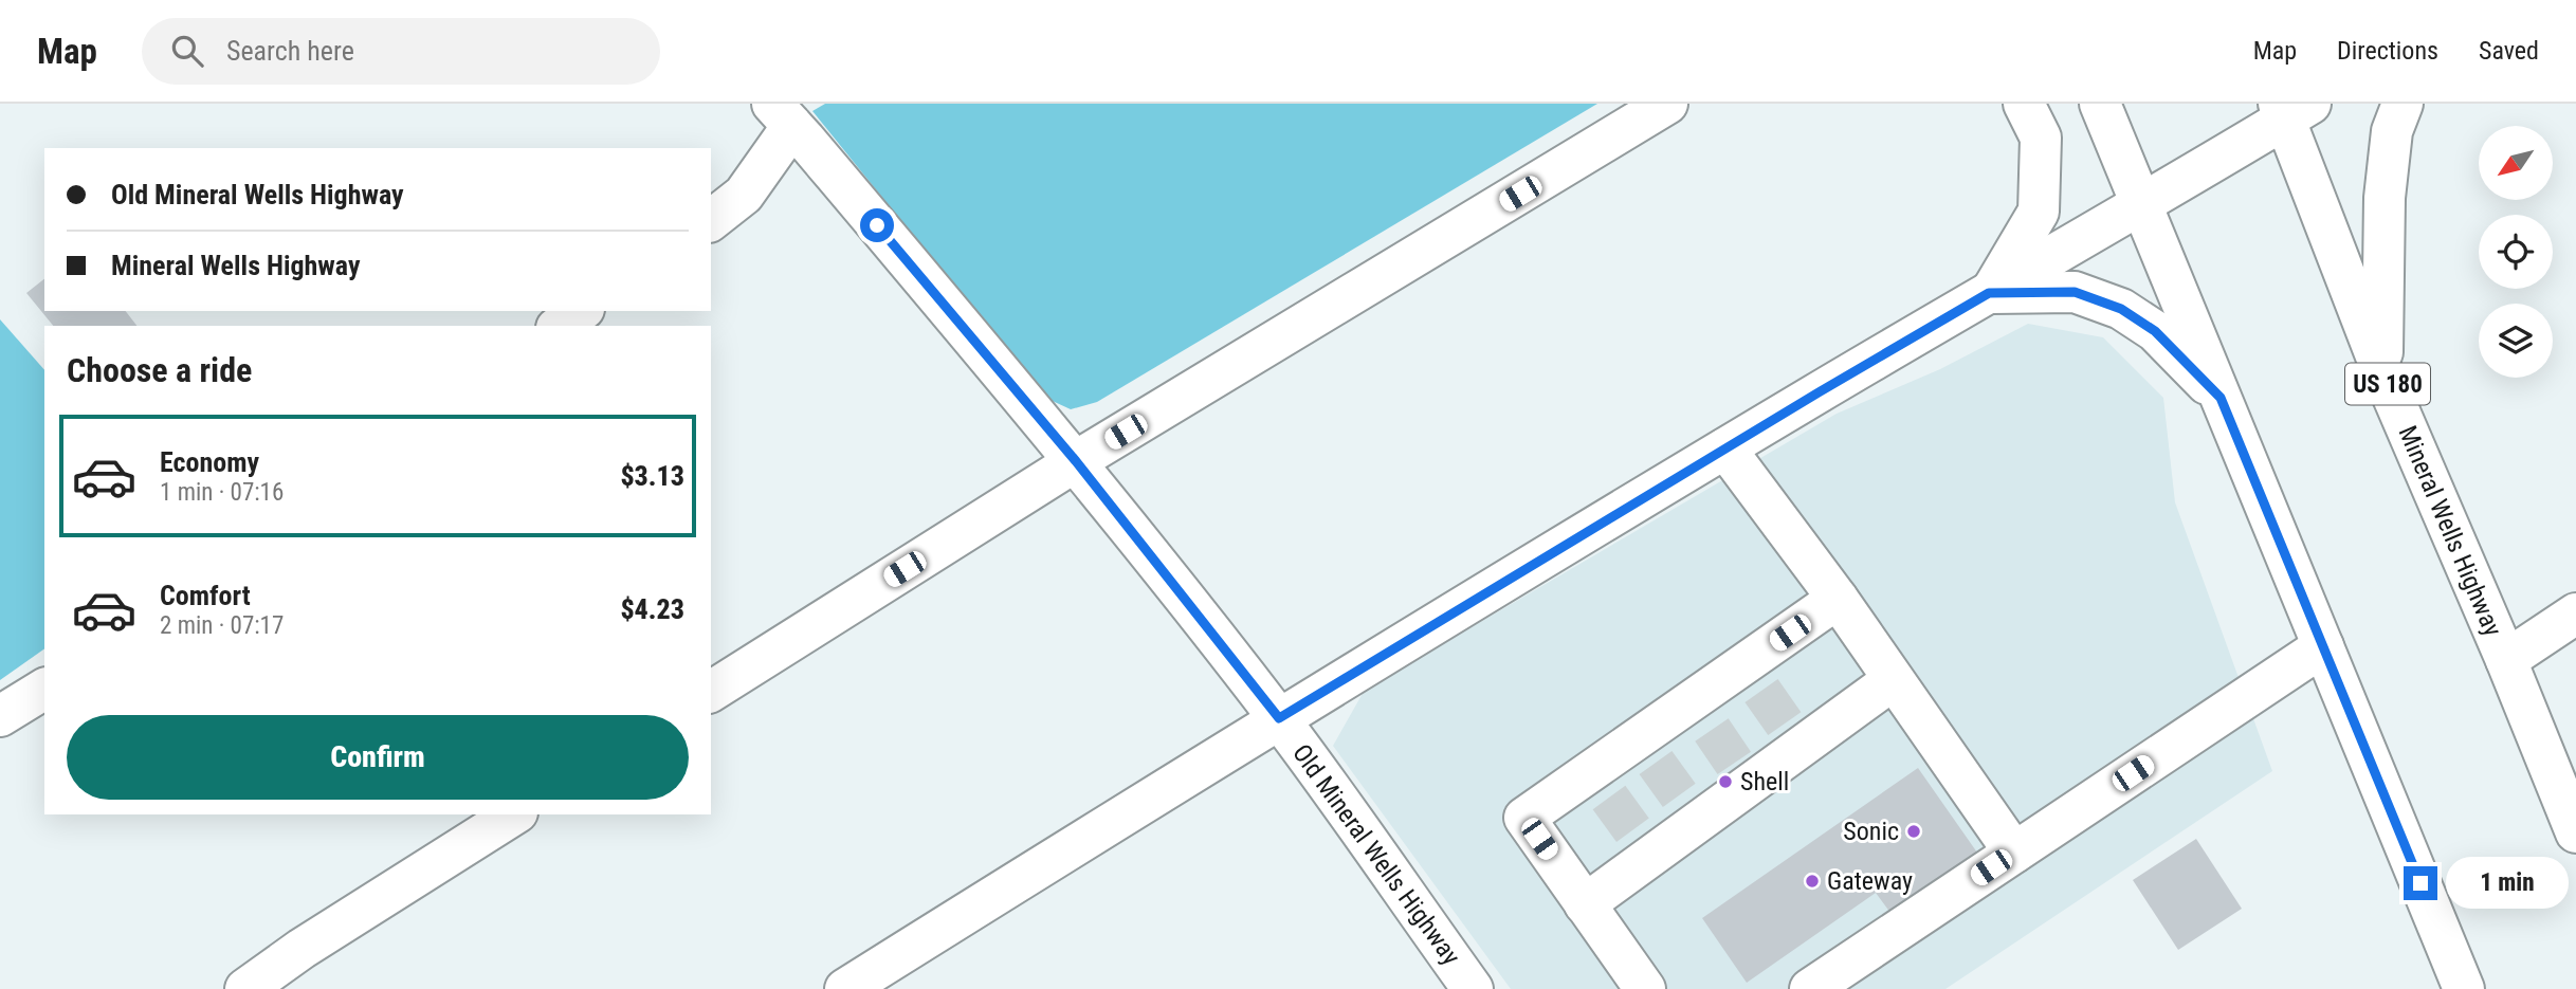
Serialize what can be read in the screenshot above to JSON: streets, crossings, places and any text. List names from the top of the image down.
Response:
{
  "streets": {
    "main road": ["US 180", "Mineral Wells Highway", "Old Mineral Wells Highway"]
  },
  "places": ["Shell", "Sonic", "Gateway"],
  "north": "bottom left",
  "page": {
    "header": "Map",
    "search": "Search here",
    "nav": ["Map", "Directions", "Saved"],
    "banner": ["Old Mineral Wells Highway", "Mineral Wells Highway"],
    "heading": "Choose a ride",
    "list": [
      {
        "name": "Economy",
        "note": "1 min · 07:16",
        "value": "$3.13"
      },
      {
        "name": "Comfort",
        "note": "2 min · 07:17",
        "value": "$4.23"
      }
    ],
    "buttons": "Confirm",
    "bubble": "1 min"
  }
}
